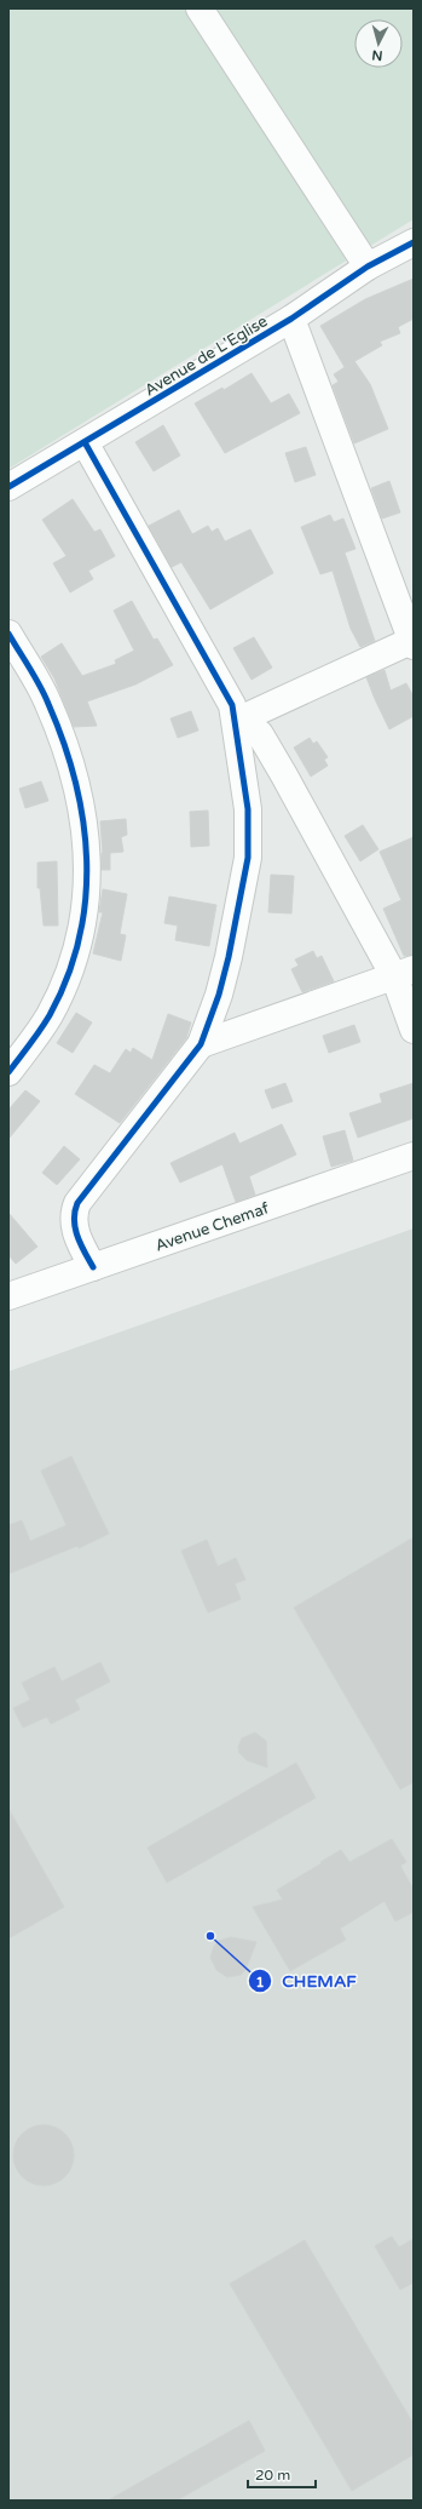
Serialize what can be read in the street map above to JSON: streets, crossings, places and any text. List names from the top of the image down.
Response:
{
  "streets": {
    "street": ["Avenue de L'Eglise", "Avenue Chemaf"]
  },
  "places": ["CHEMAF"],
  "scale_bar": "20 m",
  "north": "bottom"
}
